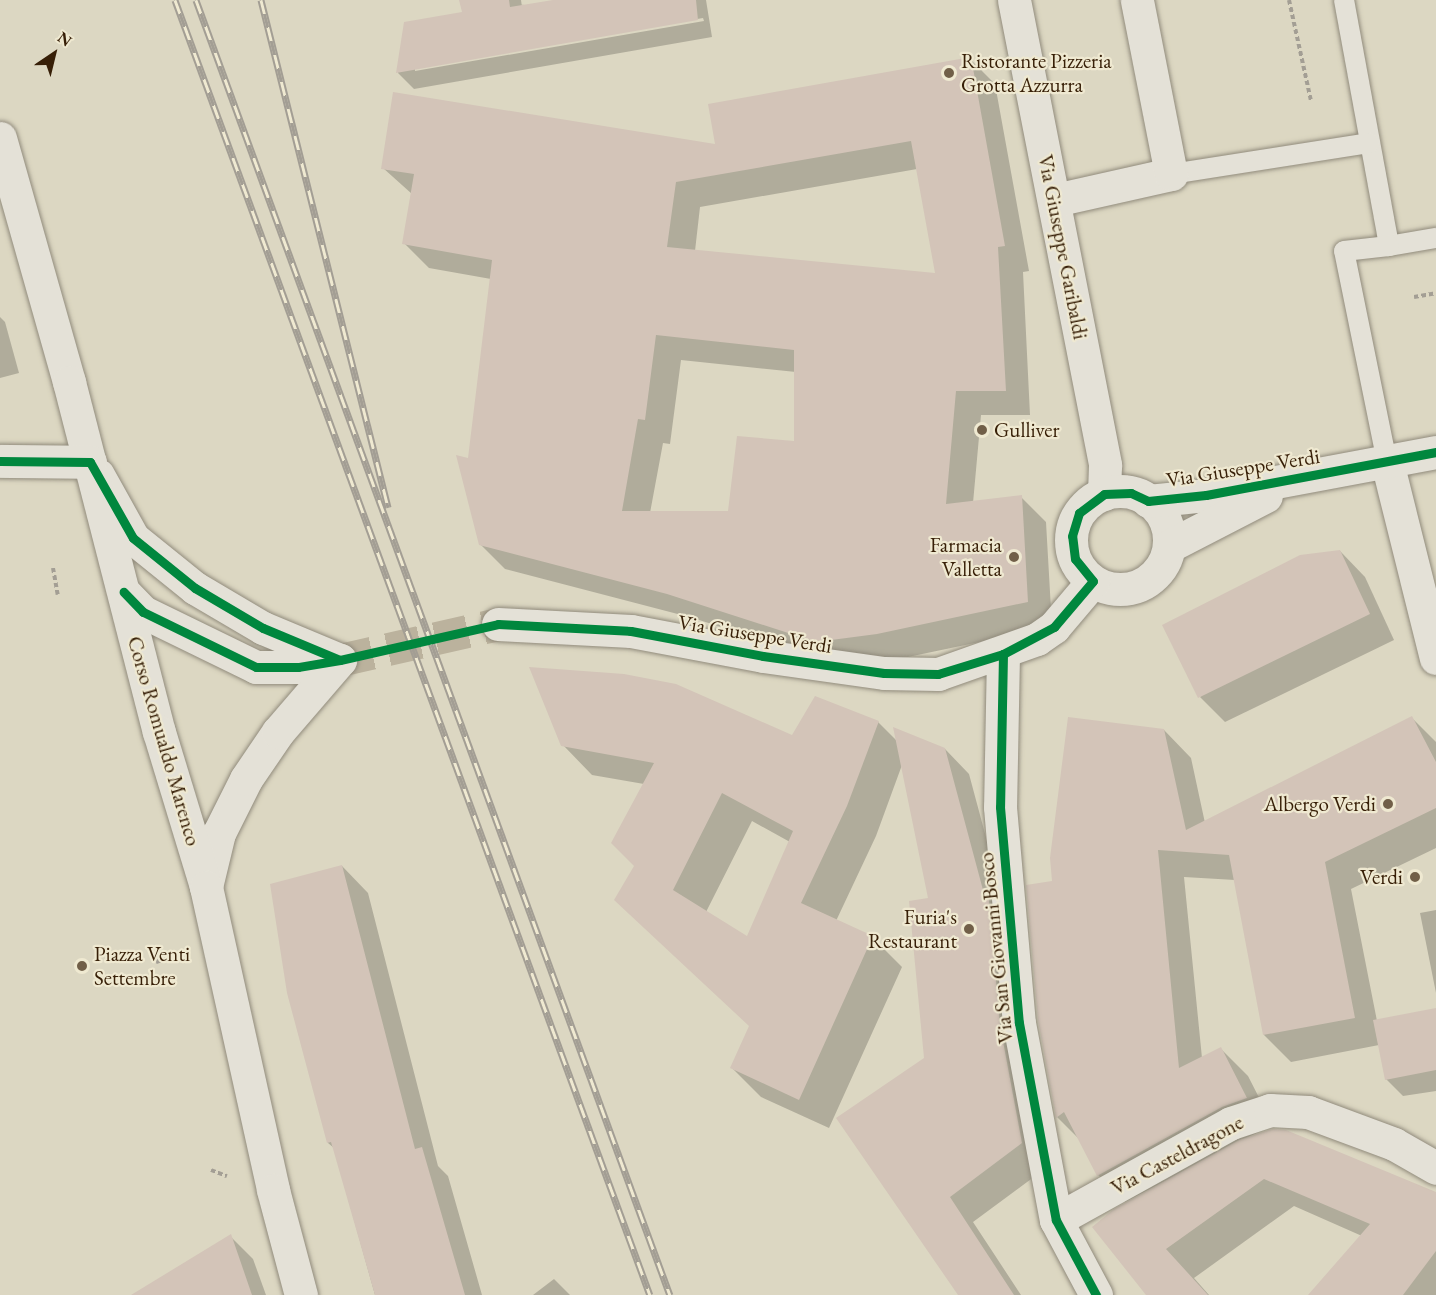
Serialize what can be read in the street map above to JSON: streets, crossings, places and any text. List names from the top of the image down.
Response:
{
  "streets": {
    "street": [
      "Via Giuseppe Garibaldi",
      "Via Giuseppe Verdi",
      "Corso Romualdo Marenco",
      "Via San Giovanni Bosco",
      "Via Casteldragone"
    ]
  },
  "crossings": [
    ["Via Giuseppe Garibaldi", "Via Giuseppe Verdi"],
    ["Via Giuseppe Verdi", "Via San Giovanni Bosco"],
    ["Via San Giovanni Bosco", "Via Casteldragone"]
  ],
  "places": [
    "Ristorante Pizzeria Grotta Azzurra",
    "Gulliver",
    "Farmacia Valletta",
    "Albergo Verdi",
    "Verdi",
    "Furia's Restaurant",
    "Piazza Venti Settembre"
  ],
  "north": "top right"
}
